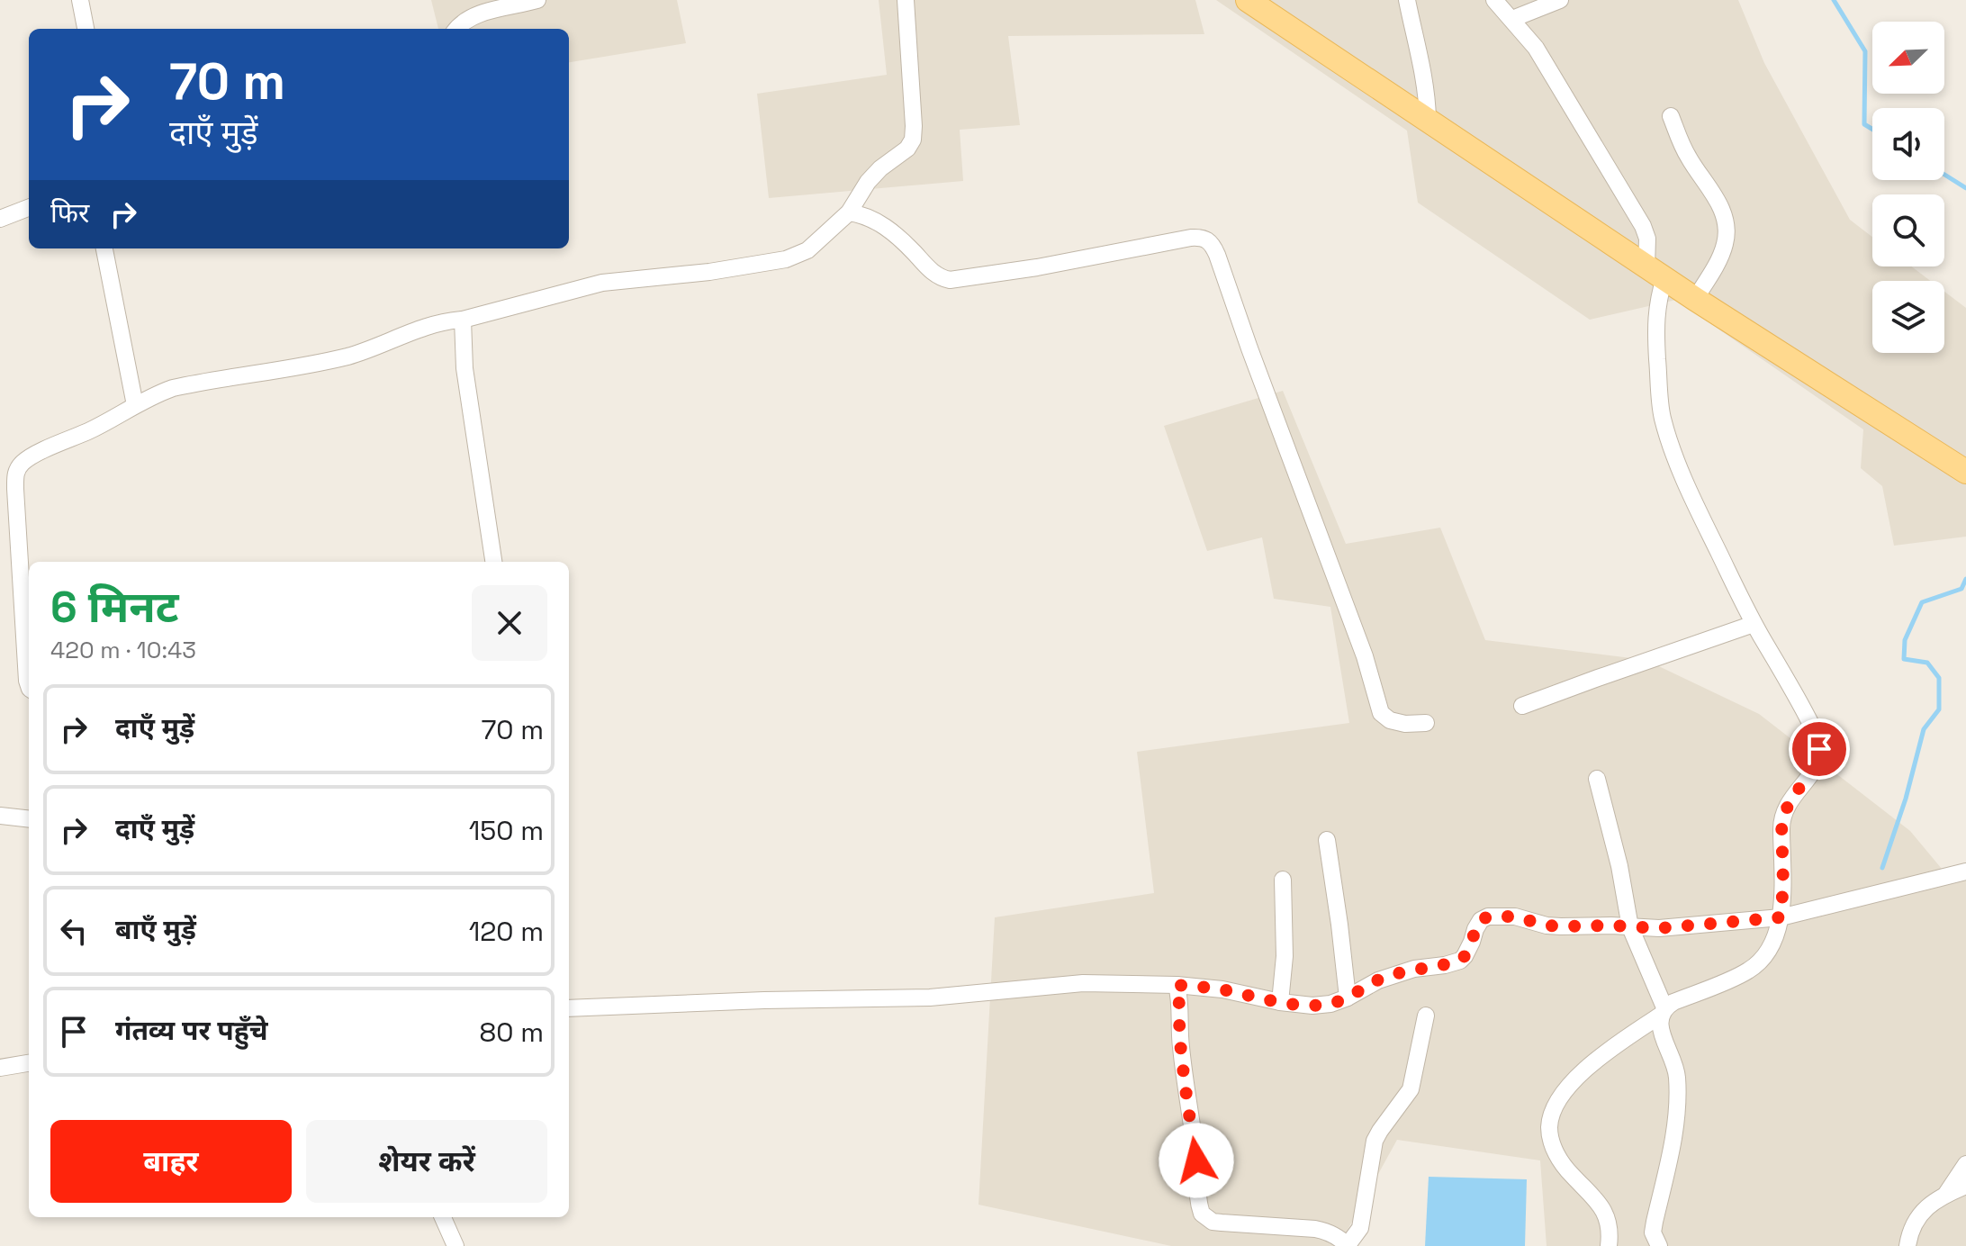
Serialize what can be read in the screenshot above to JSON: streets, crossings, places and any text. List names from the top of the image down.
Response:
{
  "north": "bottom left",
  "page": {
    "turn": ["70 m", "दाएँ मुड़ें"],
    "then": "फिर",
    "heading": ["6 मिनट", "420 m · 10:43"],
    "list": [
      {
        "name": "दाएँ मुड़ें",
        "value": "70 m"
      },
      {
        "name": "दाएँ मुड़ें",
        "value": "150 m"
      },
      {
        "name": "बाएँ मुड़ें",
        "value": "120 m"
      },
      {
        "name": "गंतव्य पर पहुँचे",
        "value": "80 m"
      }
    ],
    "buttons": ["बाहर", "शेयर करें"]
  }
}
